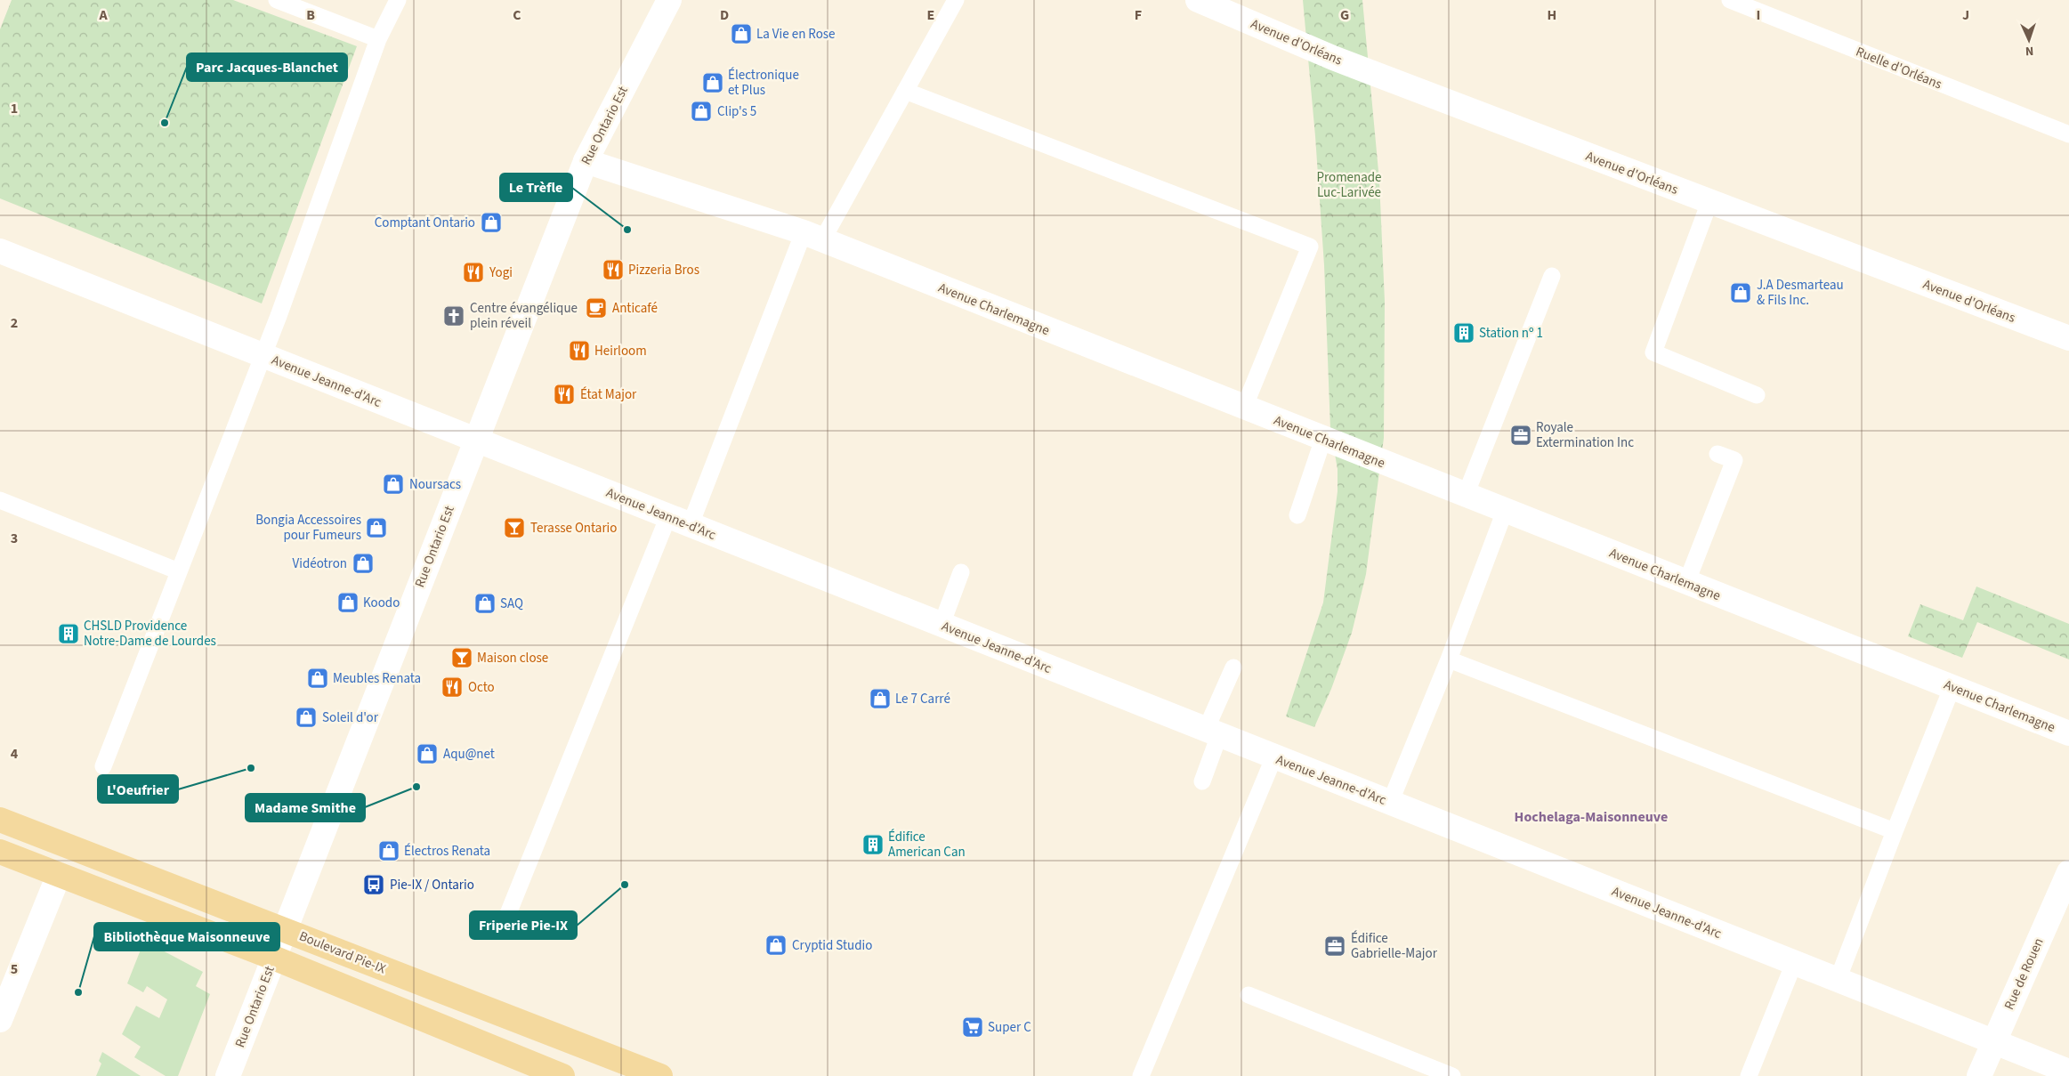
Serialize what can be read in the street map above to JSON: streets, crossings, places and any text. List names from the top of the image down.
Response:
{
  "streets": {
    "main road": ["Boulevard Pie-IX"],
    "street": [
      "Avenue d'Orléans",
      "Rue Ontario Est",
      "Avenue Charlemagne",
      "Avenue Jeanne-d'Arc",
      "Rue de Rouen"
    ],
    "lane": ["Ruelle d'Orléans"]
  },
  "crossings": [
    ["Rue Ontario Est", "Avenue Charlemagne"],
    ["Rue Ontario Est", "Avenue Jeanne-d'Arc"],
    ["Rue Ontario Est", "Boulevard Pie-IX"],
    ["Avenue Jeanne-d'Arc", "Rue de Rouen"]
  ],
  "districts": ["Hochelaga-Maisonneuve"],
  "parks": ["Promenade Luc-Larivée"],
  "places": {
    "shop": [
      "La Vie en Rose",
      "Électronique et Plus",
      "Clip's 5",
      "Comptant Ontario",
      "J.A Desmarteau & Fils Inc.",
      "Noursacs",
      "Bongia Accessoires pour Fumeurs",
      "Vidéotron",
      "Koodo",
      "SAQ",
      "Meubles Renata",
      "Le 7 Carré",
      "Soleil d'or",
      "Aqu@net",
      "Électros Renata",
      "Cryptid Studio"
    ],
    "other": [
      "Parc Jacques-Blanchet",
      "Le Trèfle",
      "L'Oeufrier",
      "Madame Smithe",
      "Friperie Pie-IX",
      "Bibliothèque Maisonneuve"
    ],
    "restaurant": [
      "Pizzeria Bros",
      "Yogi",
      "Heirloom",
      "État Major",
      "Octo"
    ],
    "cafe": ["Anticafé"],
    "church": ["Centre évangélique plein réveil"],
    "building": ["Station nº 1", "CHSLD Providence Notre-Dame de Lourdes", "Édifice American Can"],
    "office": ["Royale Extermination Inc", "Édifice Gabrielle-Major"],
    "bar": ["Terasse Ontario", "Maison close"],
    "bus stop": ["Pie-IX / Ontario"],
    "supermarket": ["Super C"]
  },
  "north": "bottom",
  "grid": {
    "columns": [
      "A",
      "B",
      "C",
      "D",
      "E",
      "F",
      "G",
      "H",
      "I",
      "J"
    ],
    "rows": [
      "1",
      "2",
      "3",
      "4",
      "5"
    ]
  }
}
